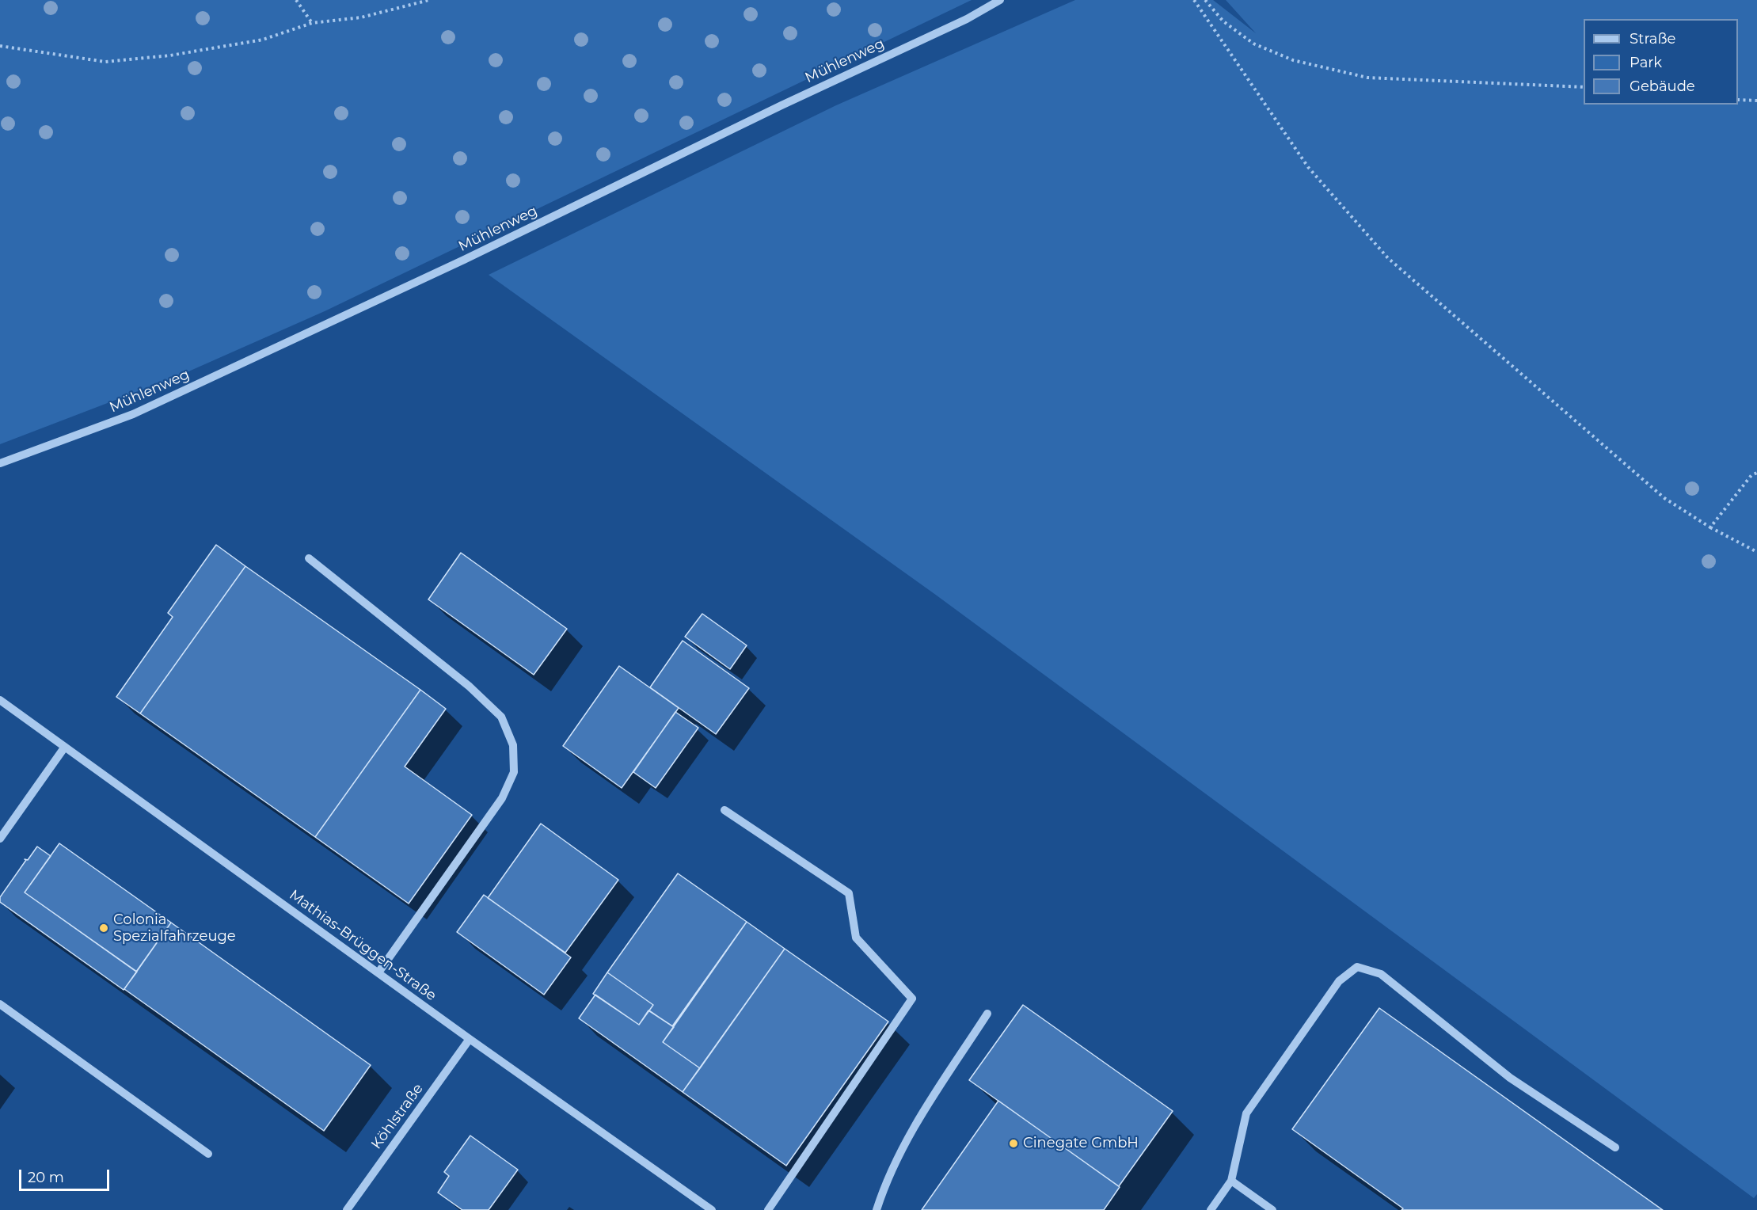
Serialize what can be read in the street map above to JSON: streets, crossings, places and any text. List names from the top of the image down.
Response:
{
  "streets": {
    "street": ["Mühlenweg", "Mathias-Brüggen-Straße", "Köhlstraße"]
  },
  "crossings": [
    ["Mathias-Brüggen-Straße", "Köhlstraße"]
  ],
  "places": ["Colonia Spezialfahrzeuge", "Cinegate GmbH"],
  "legend": ["Straße", "Park", "Gebäude"],
  "scale_bar": "20 m"
}
